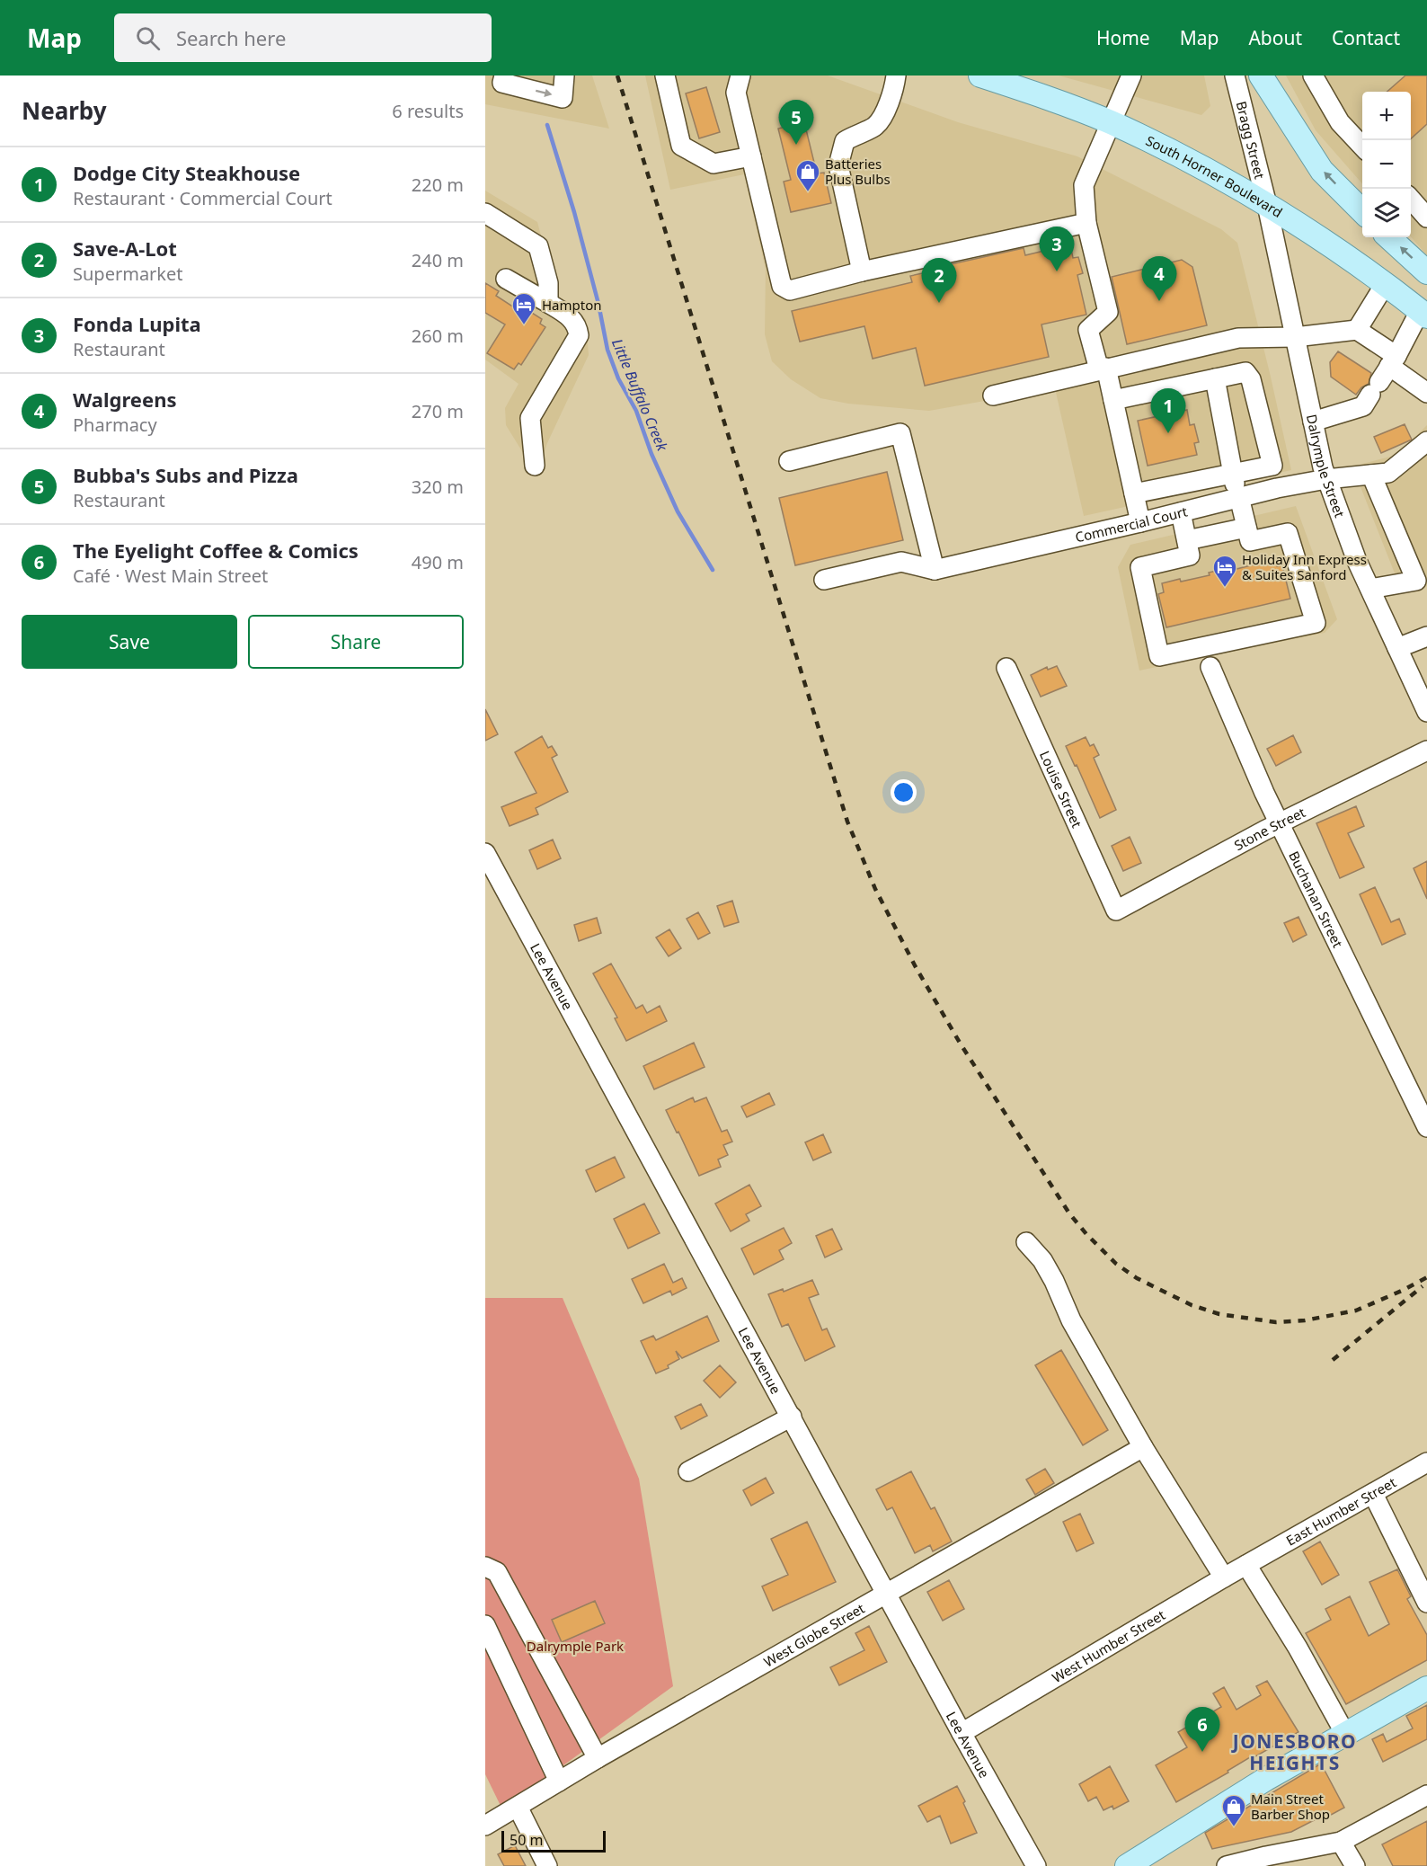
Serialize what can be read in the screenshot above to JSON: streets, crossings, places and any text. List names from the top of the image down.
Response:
{
  "streets": {
    "main road": ["South Horner Boulevard"],
    "street": [
      "Bragg Street",
      "Dalrymple Street",
      "Commercial Court",
      "Louise Street",
      "Stone Street",
      "Buchanan Street",
      "Lee Avenue",
      "East Humber Street",
      "West Globe Street",
      "West Humber Street"
    ]
  },
  "crossings": [
    ["Bragg Street", "South Horner Boulevard"],
    ["Bragg Street", "Dalrymple Street"],
    ["South Horner Boulevard", "Dalrymple Street"],
    ["Dalrymple Street", "Commercial Court"],
    ["Louise Street", "Stone Street"],
    ["Stone Street", "Buchanan Street"],
    ["Lee Avenue", "West Globe Street"],
    ["Lee Avenue", "West Humber Street"],
    ["East Humber Street", "West Humber Street"]
  ],
  "districts": ["JONESBORO HEIGHTS"],
  "water": ["Little Buffalo Creek"],
  "parks": ["Dalrymple Park"],
  "places": {
    "shop": ["Batteries Plus Bulbs", "Main Street Barber Shop"],
    "hotel": ["Hampton", "Holiday Inn Express & Suites Sanford"]
  },
  "scale_bar": "50 m",
  "page": {
    "header": "Map",
    "search": "Search here",
    "nav": [
      "Home",
      "Map",
      "About",
      "Contact"
    ],
    "heading": ["Nearby", "6 results"],
    "map_buttons": ["+", "−"],
    "pins": [
      "5",
      "3",
      "4",
      "2",
      "1",
      "6"
    ],
    "list": [
      {
        "mark": "1",
        "name": "Dodge City Steakhouse",
        "note": "Restaurant · Commercial Court",
        "value": "220 m"
      },
      {
        "mark": "2",
        "name": "Save-A-Lot",
        "note": "Supermarket",
        "value": "240 m"
      },
      {
        "mark": "3",
        "name": "Fonda Lupita",
        "note": "Restaurant",
        "value": "260 m"
      },
      {
        "mark": "4",
        "name": "Walgreens",
        "note": "Pharmacy",
        "value": "270 m"
      },
      {
        "mark": "5",
        "name": "Bubba's Subs and Pizza",
        "note": "Restaurant",
        "value": "320 m"
      },
      {
        "mark": "6",
        "name": "The Eyelight Coffee & Comics",
        "note": "Café · West Main Street",
        "value": "490 m"
      }
    ],
    "buttons": ["Save", "Share"],
    "scale": "50 m"
  }
}
